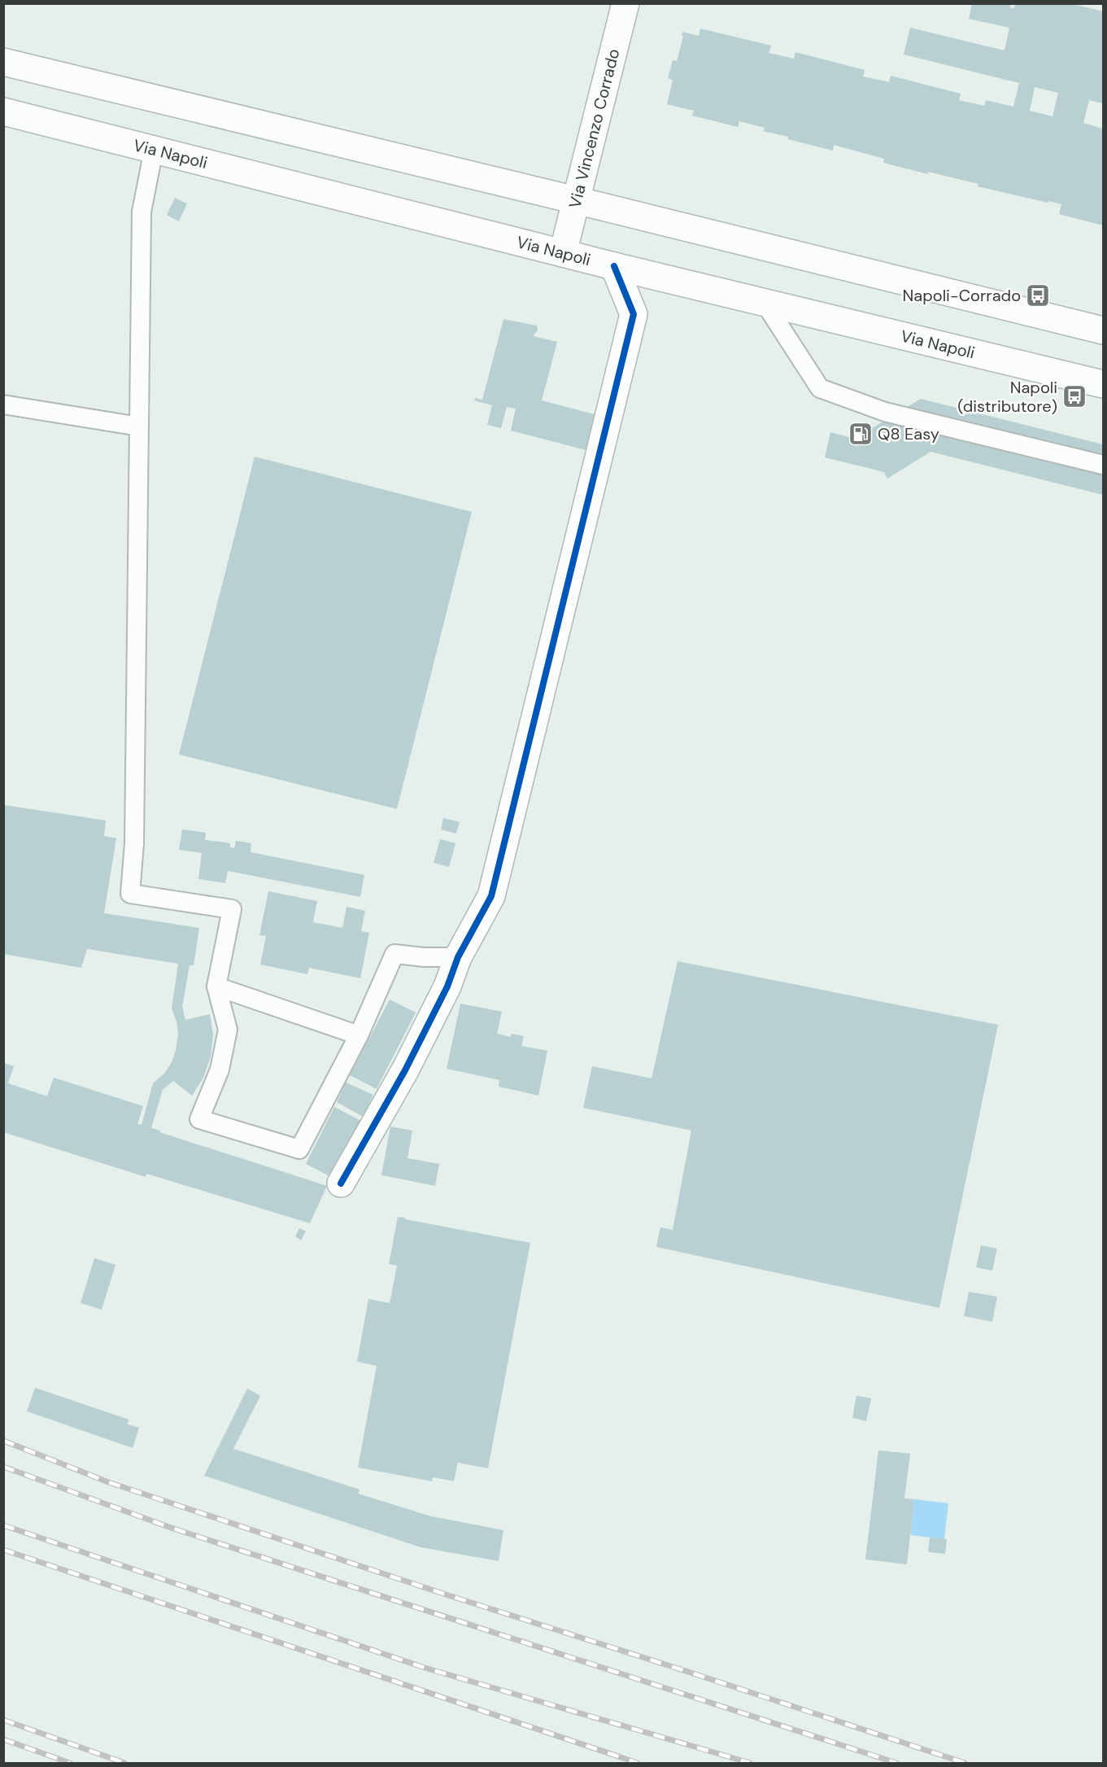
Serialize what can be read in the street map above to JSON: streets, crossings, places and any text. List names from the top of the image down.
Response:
{
  "streets": {
    "main road": ["Via Vincenzo Corrado", "Via Napoli"]
  },
  "crossings": [
    ["Via Vincenzo Corrado", "Via Napoli"]
  ],
  "places": {
    "bus stop": ["Napoli-Corrado", "Napoli (distributore)"],
    "fuel station": ["Q8 Easy"]
  }
}
